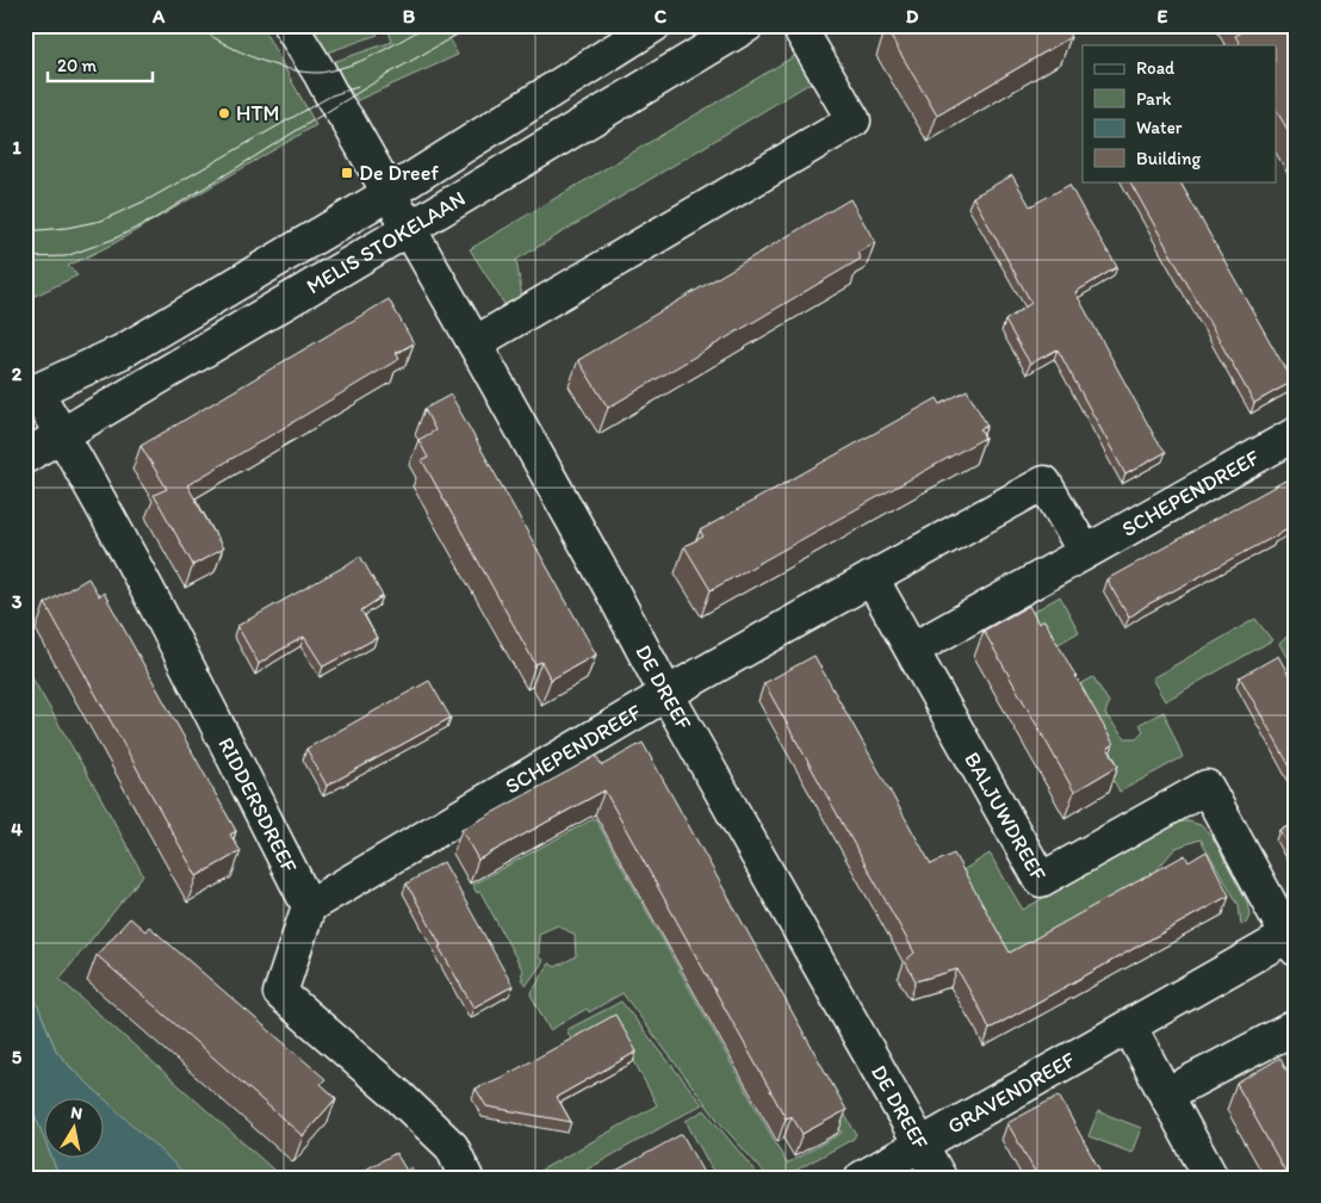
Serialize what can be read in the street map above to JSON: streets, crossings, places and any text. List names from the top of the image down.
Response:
{
  "streets": {
    "street": [
      "MELIS STOKELAAN",
      "SCHEPENDREEF",
      "DE DREEF",
      "RIDDERSDREEF",
      "BALJUWDREEF",
      "GRAVENDREEF"
    ]
  },
  "crossings": [
    ["MELIS STOKELAAN", "DE DREEF"],
    ["MELIS STOKELAAN", "RIDDERSDREEF"],
    ["SCHEPENDREEF", "DE DREEF"],
    ["SCHEPENDREEF", "RIDDERSDREEF"],
    ["SCHEPENDREEF", "BALJUWDREEF"],
    ["DE DREEF", "GRAVENDREEF"],
    ["BALJUWDREEF", "GRAVENDREEF"]
  ],
  "places": {
    "other": ["HTM"],
    "transit": ["De Dreef"]
  },
  "legend": [
    "Road",
    "Park",
    "Water",
    "Building"
  ],
  "scale_bar": "20 m",
  "north": "top",
  "grid": {
    "columns": [
      "A",
      "B",
      "C",
      "D",
      "E"
    ],
    "rows": [
      "1",
      "2",
      "3",
      "4",
      "5"
    ]
  }
}
